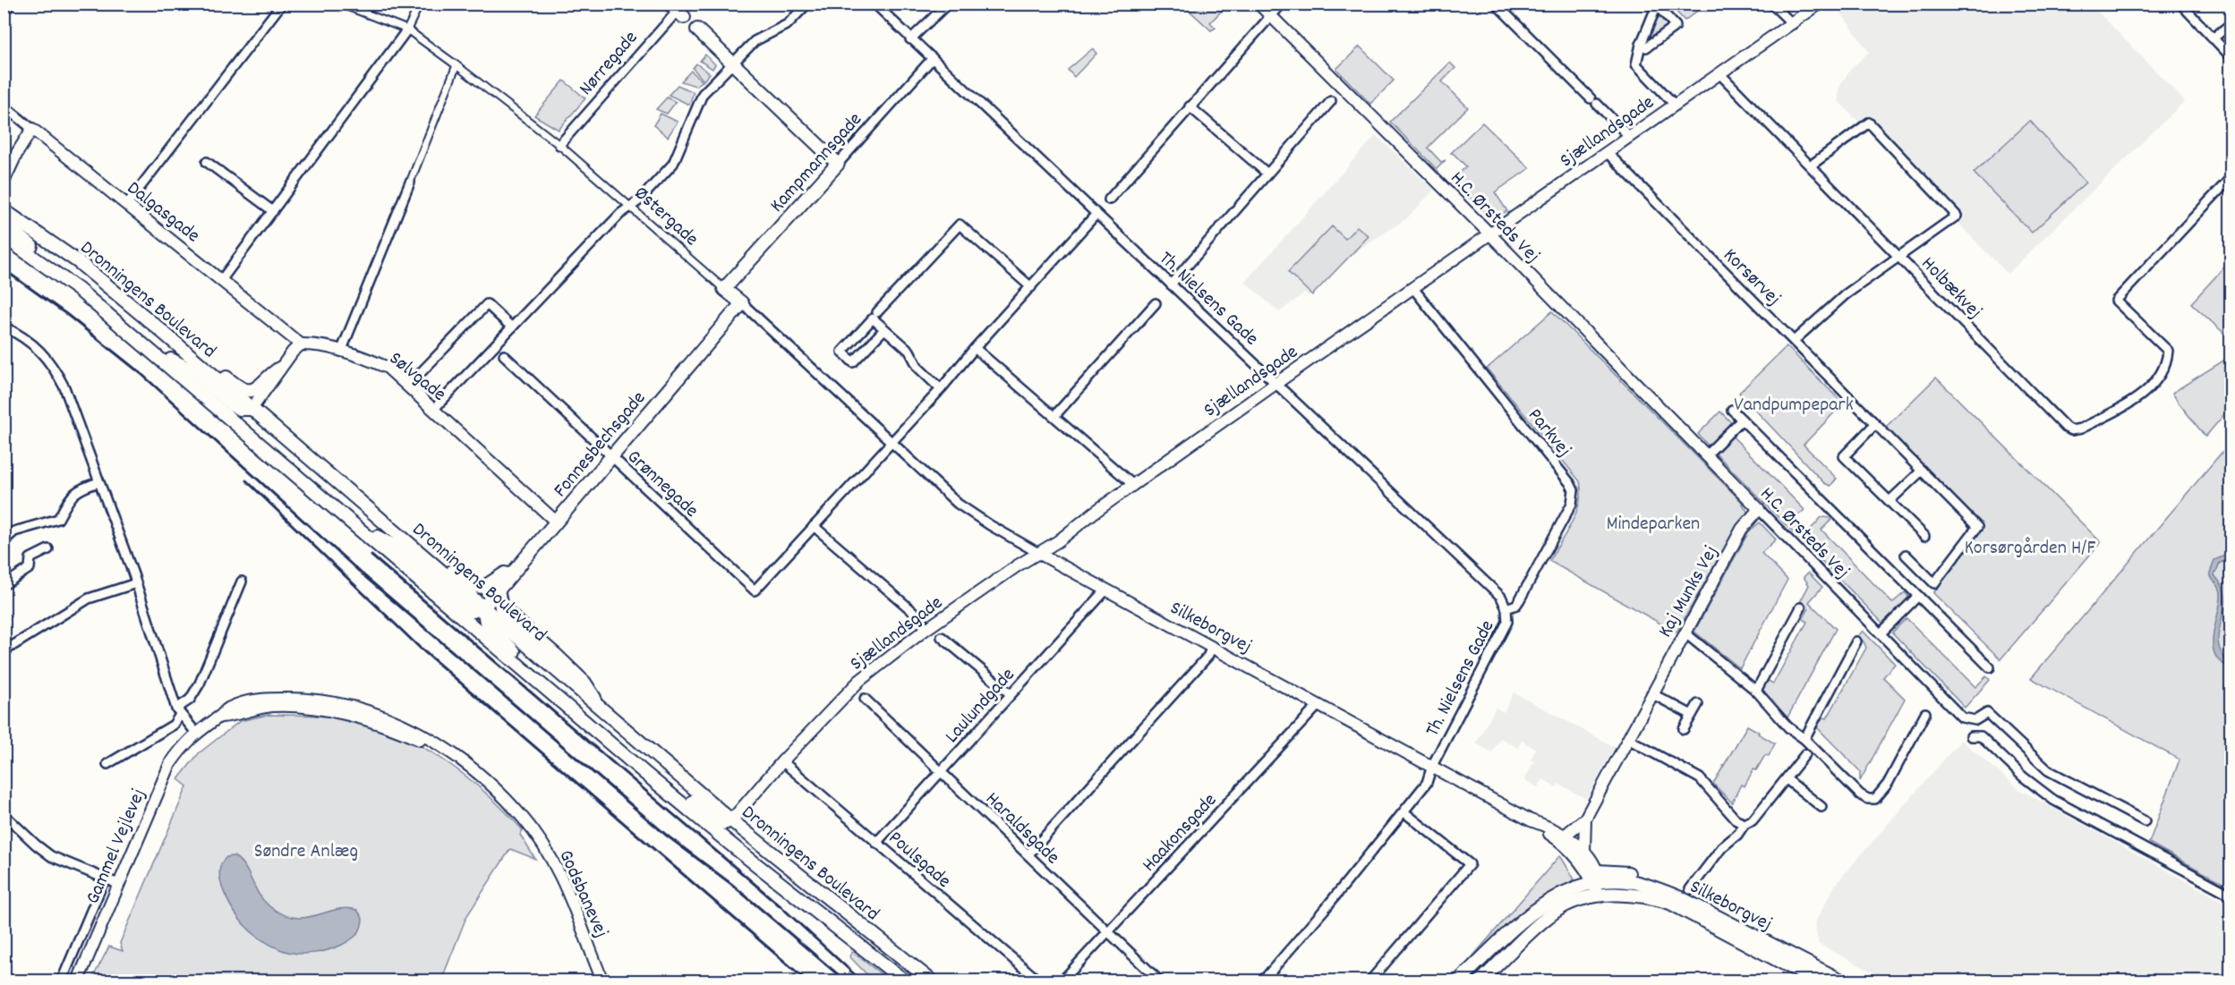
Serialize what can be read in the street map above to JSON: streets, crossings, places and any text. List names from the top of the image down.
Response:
{
  "streets": {
    "main road": [
      "Kampmannsgade",
      "Østergade",
      "Dronningens Boulevard",
      "Fonnesbechsgade",
      "Silkeborgvej"
    ],
    "street": [
      "Nørregade",
      "Sjællandsgade",
      "Dalgasgade",
      "H.C. Ørsteds Vej",
      "Korsørvej",
      "Holbækvej",
      "Th. Nielsens Gade",
      "Sølvgade",
      "Parkvej",
      "Grønnegade",
      "Kaj Munks Vej",
      "Laulundgade",
      "Haraldsgade",
      "Haakonsgade",
      "Gammel Vejlevej",
      "Poulsgade",
      "Godsbanevej"
    ]
  },
  "crossings": [
    ["Nørregade", "Østergade"],
    ["Sjællandsgade", "H.C. Ørsteds Vej"],
    ["Sjællandsgade", "Korsørvej"],
    ["Sjællandsgade", "Holbækvej"],
    ["Sjællandsgade", "Th. Nielsens Gade"],
    ["Sjællandsgade", "Dronningens Boulevard"],
    ["Sjællandsgade", "Parkvej"],
    ["Sjællandsgade", "Silkeborgvej"],
    ["Sjællandsgade", "Poulsgade"],
    ["Kampmannsgade", "Østergade"],
    ["Kampmannsgade", "Th. Nielsens Gade"],
    ["Dalgasgade", "Sølvgade"],
    ["Østergade", "Fonnesbechsgade"],
    ["Østergade", "Silkeborgvej"],
    ["H.C. Ørsteds Vej", "Kaj Munks Vej"],
    ["Th. Nielsens Gade", "Parkvej"],
    ["Th. Nielsens Gade", "Silkeborgvej"],
    ["Dronningens Boulevard", "Fonnesbechsgade"],
    ["Sølvgade", "Fonnesbechsgade"],
    ["Fonnesbechsgade", "Grønnegade"],
    ["Kaj Munks Vej", "Silkeborgvej"],
    ["Silkeborgvej", "Laulundgade"],
    ["Silkeborgvej", "Haakonsgade"],
    ["Laulundgade", "Haraldsgade"],
    ["Laulundgade", "Poulsgade"],
    ["Haraldsgade", "Haakonsgade"],
    ["Gammel Vejlevej", "Godsbanevej"]
  ],
  "parks": [
    "Vandpumpepark",
    "Mindeparken",
    "Korsørgården H/F",
    "Søndre Anlæg"
  ]
}
